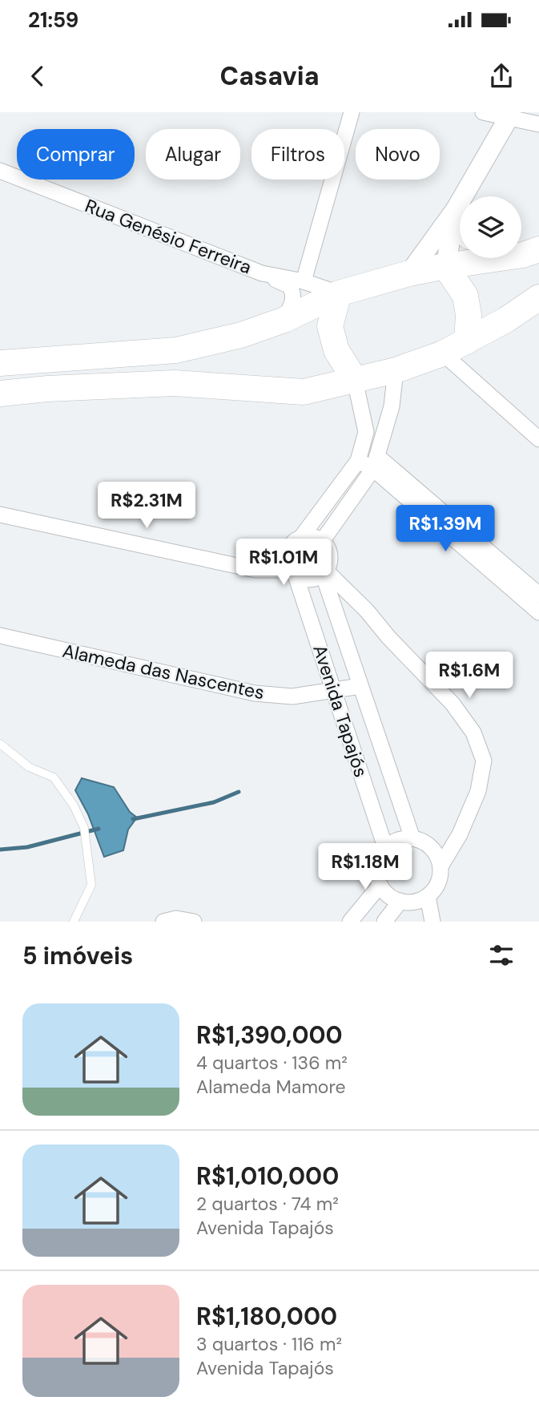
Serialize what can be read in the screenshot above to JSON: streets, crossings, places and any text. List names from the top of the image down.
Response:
{
  "streets": {
    "street": ["Rua Genésio Ferreira", "Alameda das Nascentes", "Avenida Tapajós"]
  },
  "crossings": [
    ["Alameda das Nascentes", "Avenida Tapajós"]
  ],
  "page": {
    "status": "21:59",
    "header": "Casavia",
    "chip": [
      "Comprar",
      "Alugar",
      "Filtros",
      "Novo"
    ],
    "price": [
      "R$2.31M",
      "R$1.39M",
      "R$1.01M",
      "R$1.6M",
      "R$1.18M"
    ],
    "heading": "5 imóveis",
    "list": [
      {
        "name": "R$1,390,000",
        "note": "4 quartos · 136 m² · Alameda Mamore"
      },
      {
        "name": "R$1,010,000",
        "note": "2 quartos · 74 m² · Avenida Tapajós"
      },
      {
        "name": "R$1,180,000",
        "note": "3 quartos · 116 m² · Avenida Tapajós"
      }
    ]
  }
}
